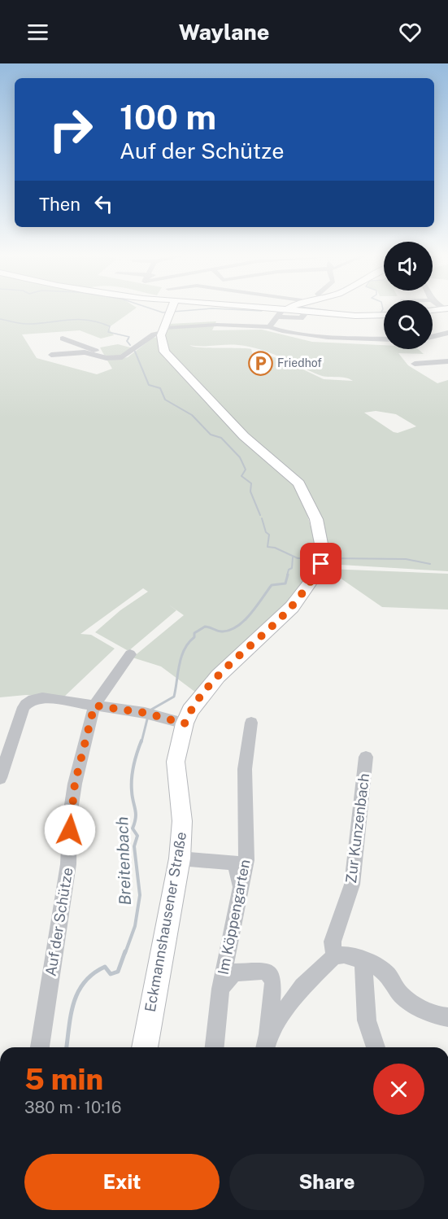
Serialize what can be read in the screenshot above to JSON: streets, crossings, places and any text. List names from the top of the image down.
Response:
{
  "streets": {
    "main road": ["Eckmannshausener Straße"],
    "street": ["Zur Kunzenbach", "Im Köppengarten", "Auf der Schütze"]
  },
  "water": ["Breitenbach"],
  "places": {
    "parking": ["Friedhof"]
  },
  "page": {
    "header": "Waylane",
    "turn": ["100 m", "Auf der Schütze"],
    "then": "Then",
    "heading": ["5 min", "380 m · 10:16"],
    "buttons": ["Exit", "Share"]
  }
}
